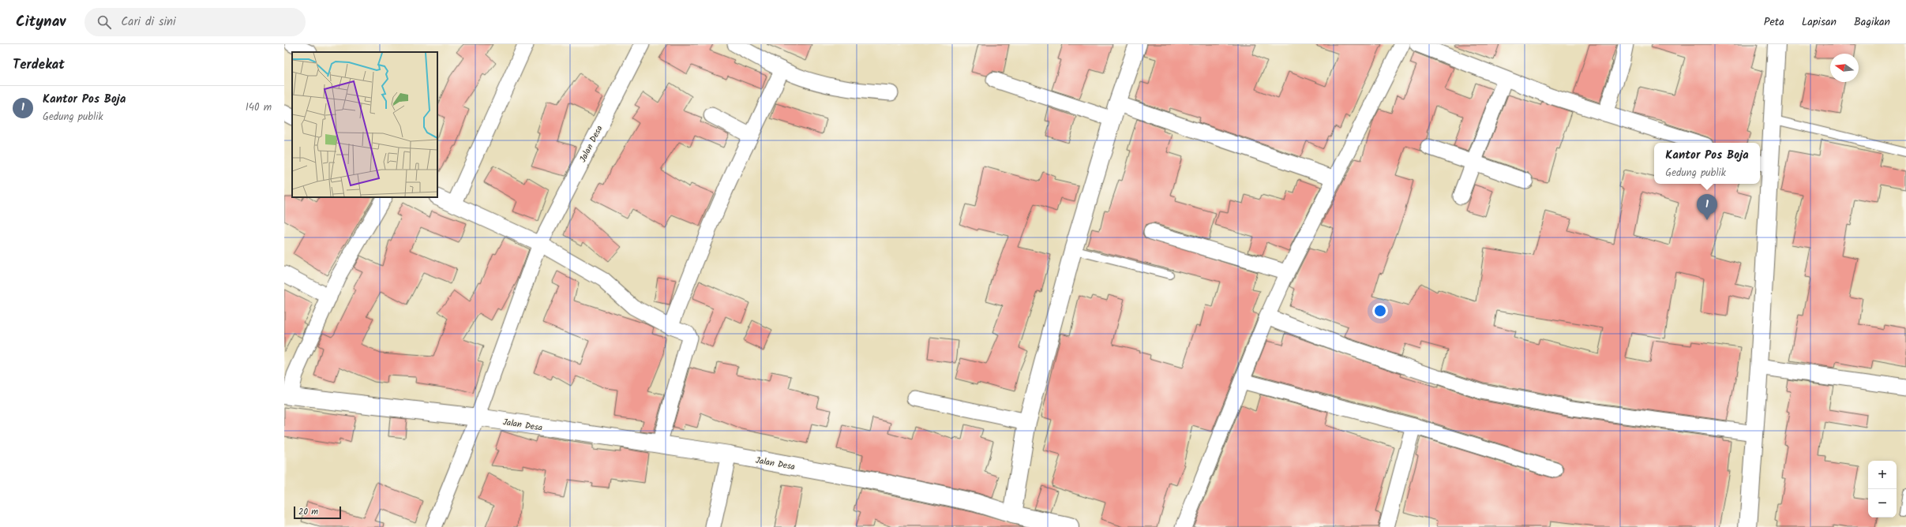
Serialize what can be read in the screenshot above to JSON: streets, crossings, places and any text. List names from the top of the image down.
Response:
{
  "streets": {
    "street": ["Jalan Desa"]
  },
  "scale_bar": "20 m",
  "north": "left",
  "page": {
    "header": "Citynav",
    "search": "Cari di sini",
    "nav": ["Peta", "Lapisan", "Bagikan"],
    "heading": "Terdekat",
    "list": [
      {
        "mark": "1",
        "name": "Kantor Pos Boja",
        "note": "Gedung publik",
        "value": "140 m"
      }
    ],
    "popup": ["Kantor Pos Boja", "Gedung publik"],
    "pins": "1",
    "map_buttons": ["+", "−"],
    "scale": "20 m"
  }
}
